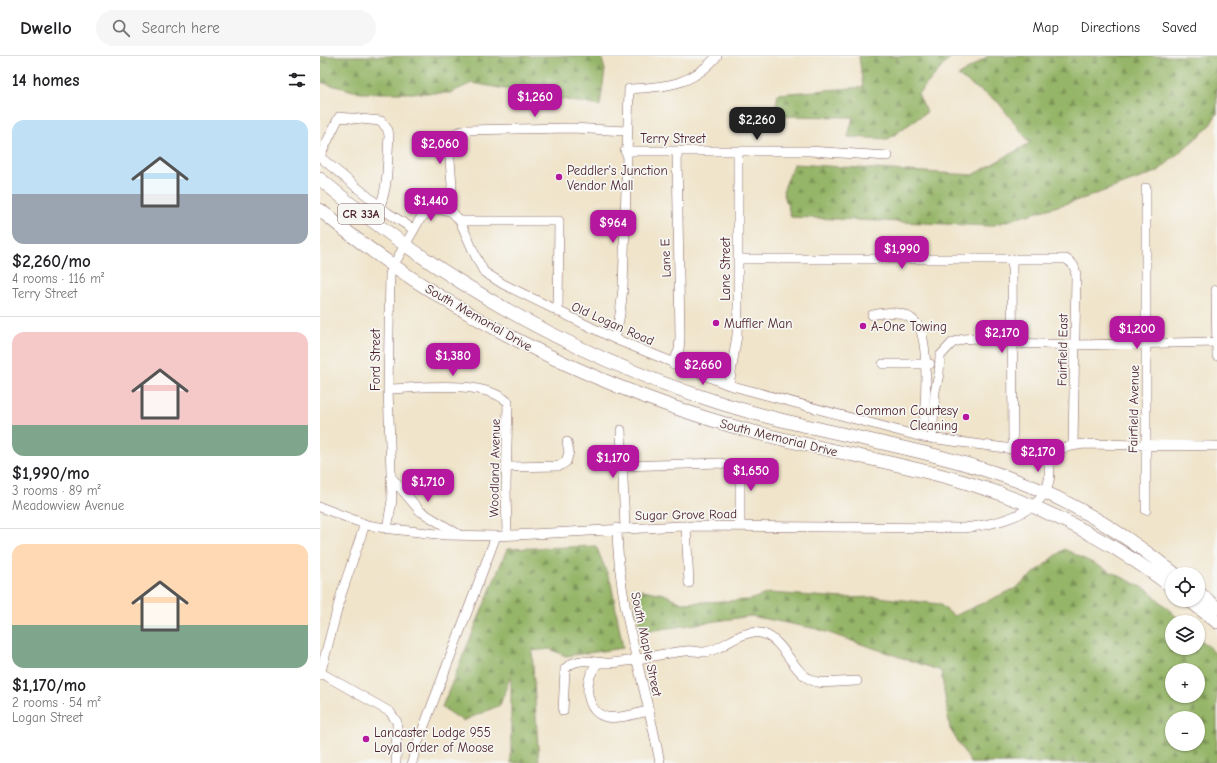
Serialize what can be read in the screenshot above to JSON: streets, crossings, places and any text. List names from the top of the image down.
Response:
{
  "streets": {
    "highway": ["CR 33A", "South Memorial Drive"],
    "street": [
      "Terry Street",
      "Lane E",
      "Lane Street",
      "Old Logan Road",
      "Fairfield East",
      "Ford Street",
      "Fairfield Avenue",
      "Woodland Avenue",
      "Sugar Grove Road",
      "South Maple Street"
    ]
  },
  "crossings": [
    ["Terry Street", "Lane E"],
    ["Terry Street", "Lane Street"],
    ["CR 33A", "South Memorial Drive"],
    ["CR 33A", "Ford Street"],
    ["Lane E", "Old Logan Road"],
    ["Lane Street", "Old Logan Road"],
    ["South Memorial Drive", "Ford Street"],
    ["South Memorial Drive", "Sugar Grove Road"],
    ["Ford Street", "Woodland Avenue"],
    ["Ford Street", "Sugar Grove Road"],
    ["Woodland Avenue", "Sugar Grove Road"],
    ["Sugar Grove Road", "South Maple Street"]
  ],
  "places": [
    "Peddler's Junction Vendor Mall",
    "Muffler Man",
    "A-One Towing",
    "Common Courtesy Cleaning",
    "Lancaster Lodge 955 Loyal Order of Moose"
  ],
  "page": {
    "header": "Dwello",
    "search": "Search here",
    "nav": ["Map", "Directions", "Saved"],
    "heading": "14 homes",
    "price": [
      "$1,260",
      "$2,260",
      "$2,060",
      "$1,440",
      "$964",
      "$1,990",
      "$1,200",
      "$2,170",
      "$1,380",
      "$2,660",
      "$2,170",
      "$1,170",
      "$1,650",
      "$1,710"
    ],
    "list": [
      {
        "name": "$2,260/mo",
        "note": "4 rooms · 116 m² · Terry Street"
      },
      {
        "name": "$1,990/mo",
        "note": "3 rooms · 89 m² · Meadowview Avenue"
      },
      {
        "name": "$1,170/mo",
        "note": "2 rooms · 54 m² · Logan Street"
      }
    ],
    "map_buttons": ["+", "−"]
  }
}
